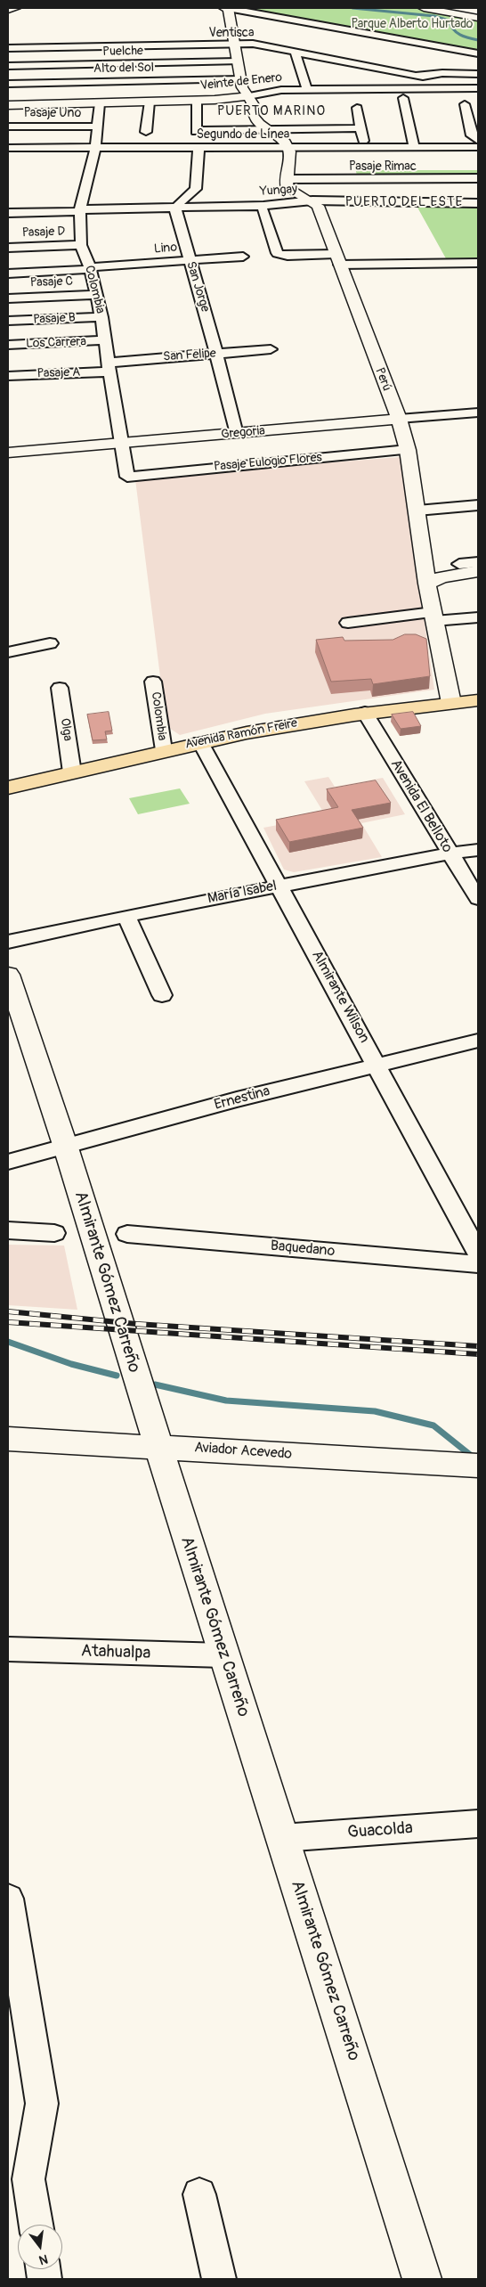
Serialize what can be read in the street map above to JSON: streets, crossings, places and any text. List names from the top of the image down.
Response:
{
  "streets": {
    "main road": ["Avenida Ramón Freire"],
    "street": [
      "Ventisca",
      "Puelche",
      "Alto del Sol",
      "Veinte de Enero",
      "Pasaje Uno",
      "Segundo de Línea",
      "Pasaje Rimac",
      "Yungay",
      "Pasaje D",
      "Lino",
      "Pasaje C",
      "San Jorge",
      "Colombia",
      "Pasaje B",
      "Los Carrera",
      "San Felipe",
      "Pasaje A",
      "Perú",
      "Gregoria",
      "Pasaje Eulogio Flores",
      "Olga",
      "Avenida El Belloto",
      "María Isabel",
      "Almirante Wilson",
      "Ernestina",
      "Baquedano",
      "Almirante Gómez Carreño",
      "Aviador Acevedo",
      "Atahualpa",
      "Guacolda"
    ]
  },
  "crossings": [
    ["Veinte de Enero", "Colombia"],
    ["Pasaje Uno", "Colombia"],
    ["Segundo de Línea", "Colombia"],
    ["Yungay", "San Jorge"],
    ["Yungay", "Colombia"],
    ["Yungay", "Perú"],
    ["Pasaje D", "Colombia"],
    ["Lino", "San Jorge"],
    ["Lino", "Colombia"],
    ["Pasaje C", "Colombia"],
    ["San Jorge", "San Felipe"],
    ["San Jorge", "Gregoria"],
    ["Colombia", "Pasaje B"],
    ["Colombia", "Los Carrera"],
    ["Colombia", "San Felipe"],
    ["Colombia", "Pasaje A"],
    ["Colombia", "Gregoria"],
    ["Colombia", "Pasaje Eulogio Flores"],
    ["Colombia", "Avenida Ramón Freire"],
    ["San Felipe", "Pasaje A"],
    ["Perú", "Gregoria"],
    ["Perú", "Pasaje Eulogio Flores"],
    ["Perú", "Avenida Ramón Freire"],
    ["Olga", "Avenida Ramón Freire"],
    ["Avenida Ramón Freire", "Avenida El Belloto"],
    ["Avenida Ramón Freire", "Almirante Wilson"],
    ["Avenida El Belloto", "María Isabel"],
    ["María Isabel", "Almirante Wilson"],
    ["Almirante Wilson", "Ernestina"],
    ["Ernestina", "Almirante Gómez Carreño"],
    ["Almirante Gómez Carreño", "Aviador Acevedo"],
    ["Almirante Gómez Carreño", "Atahualpa"],
    ["Almirante Gómez Carreño", "Guacolda"]
  ],
  "districts": ["PUERTO MARINO", "PUERTO DEL ESTE"],
  "parks": ["Parque Alberto Hurtado"],
  "north": "bottom"
}
